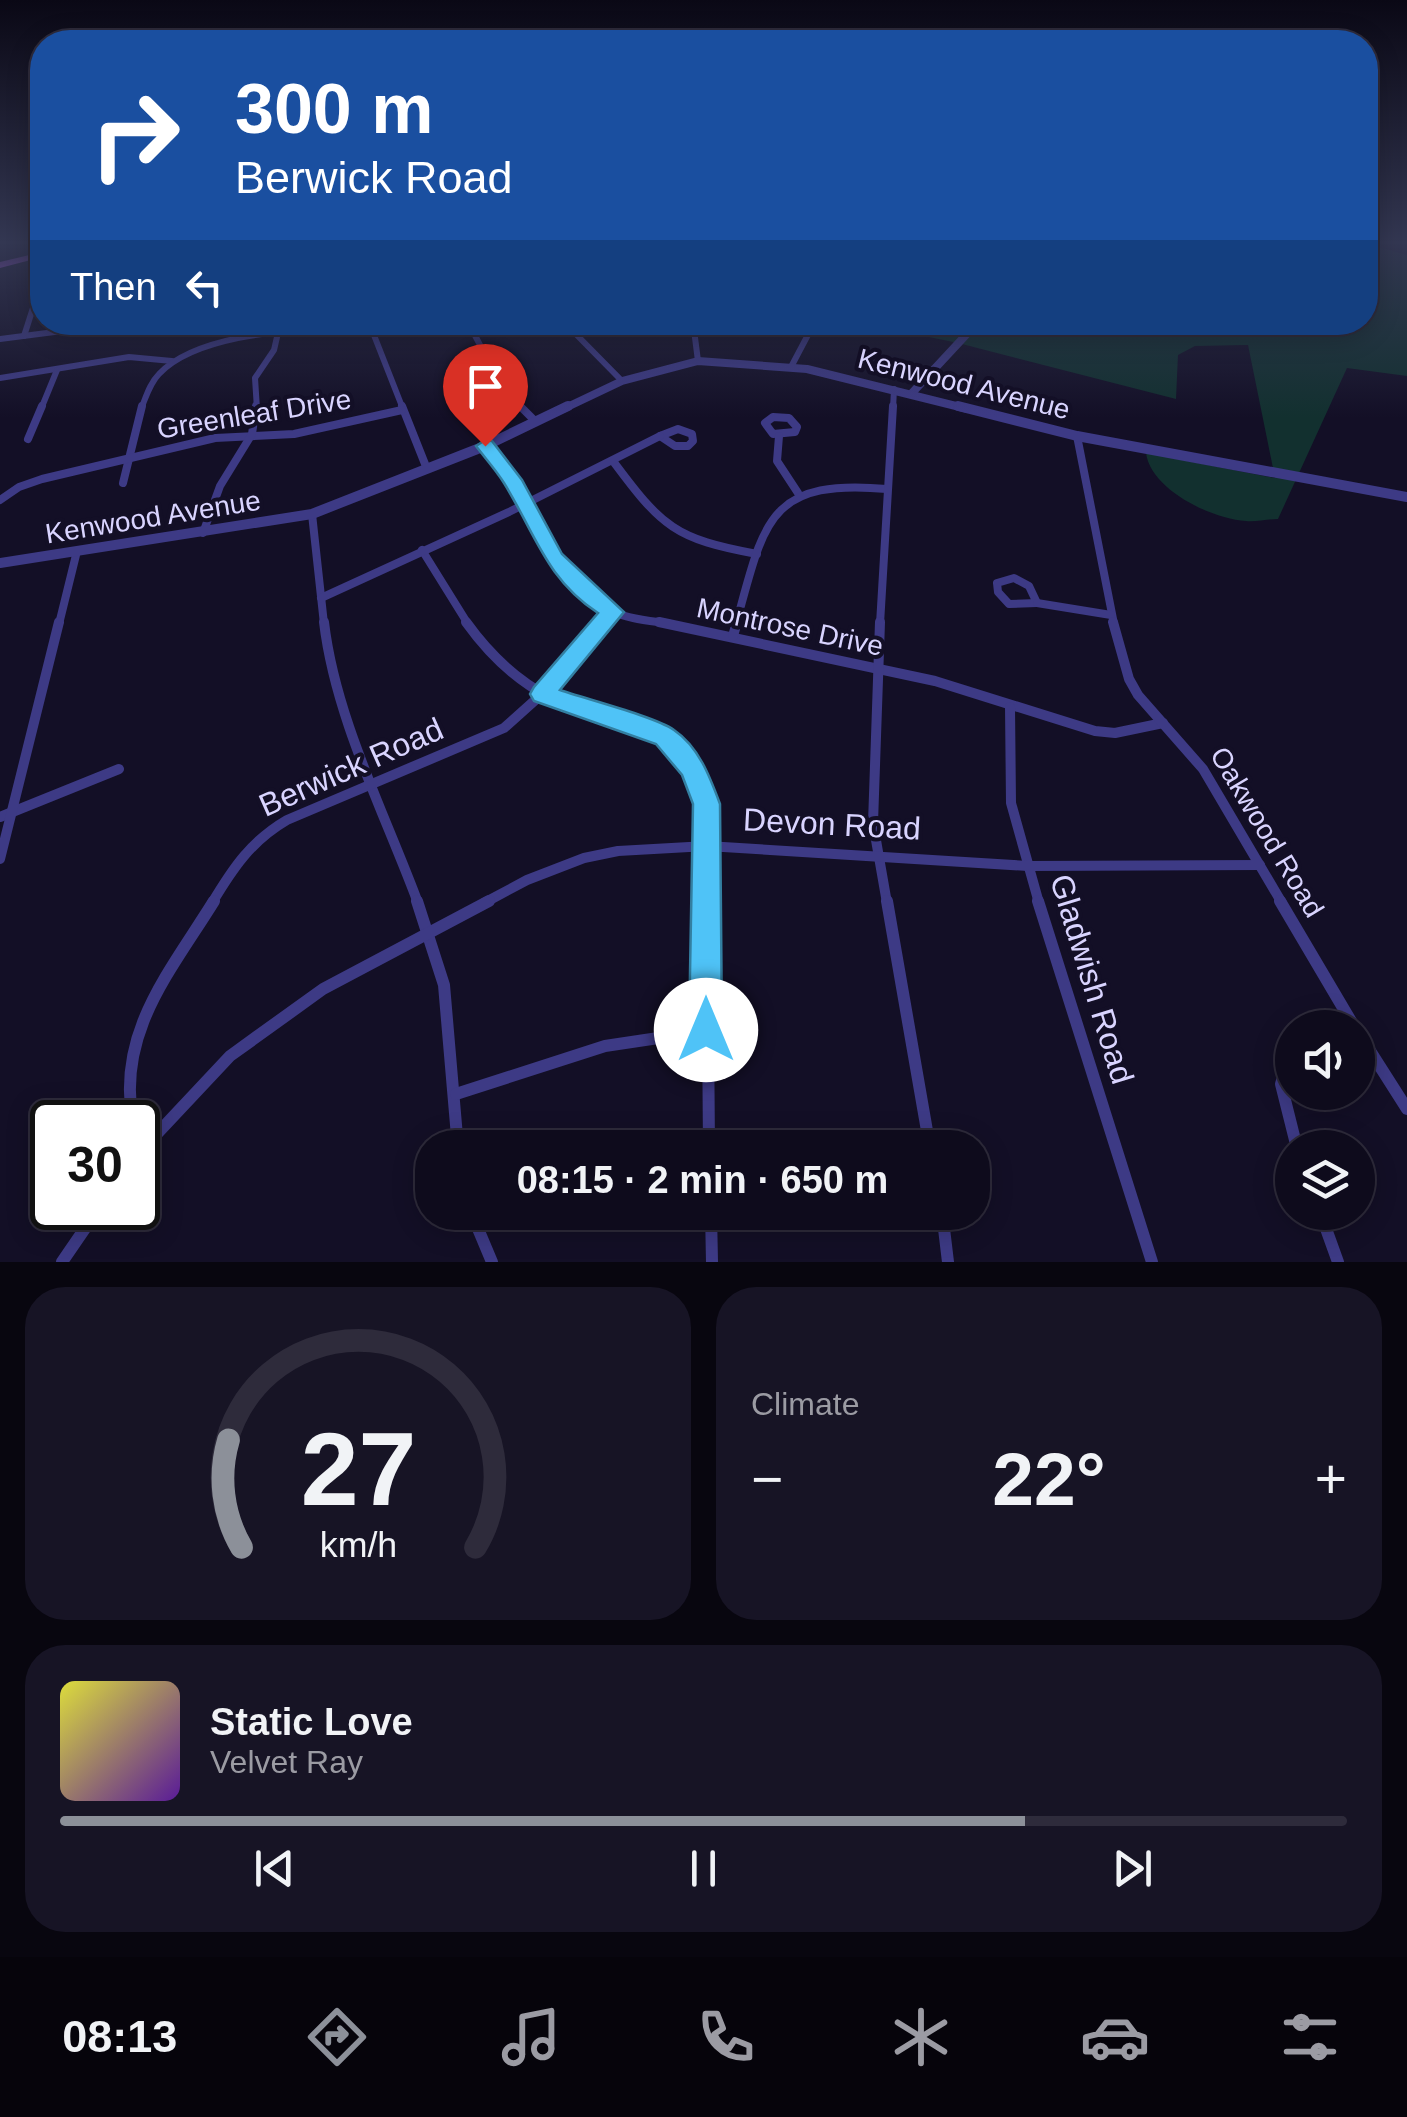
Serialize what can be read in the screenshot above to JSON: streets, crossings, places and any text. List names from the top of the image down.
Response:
{
  "streets": {
    "street": [
      "Kenwood Avenue",
      "Greenleaf Drive",
      "Montrose Drive",
      "Berwick Road",
      "Devon Road",
      "Oakwood Road",
      "Gladwish Road"
    ]
  },
  "crossings": [
    ["Kenwood Avenue", "Montrose Drive"],
    ["Kenwood Avenue", "Oakwood Road"],
    ["Montrose Drive", "Berwick Road"],
    ["Montrose Drive", "Oakwood Road"],
    ["Montrose Drive", "Gladwish Road"],
    ["Devon Road", "Oakwood Road"],
    ["Devon Road", "Gladwish Road"]
  ],
  "page": {
    "turn": ["300 m", "Berwick Road"],
    "then": "Then",
    "limit": "30",
    "trip": "08:15 · 2 min · 650 m",
    "tile": "Climate",
    "heat": ["−", "22°", "+"],
    "song": ["Static Love", "Velvet Ray"],
    "tabs": "08:13",
    "gauge": ["27", "km/h"]
  }
}
